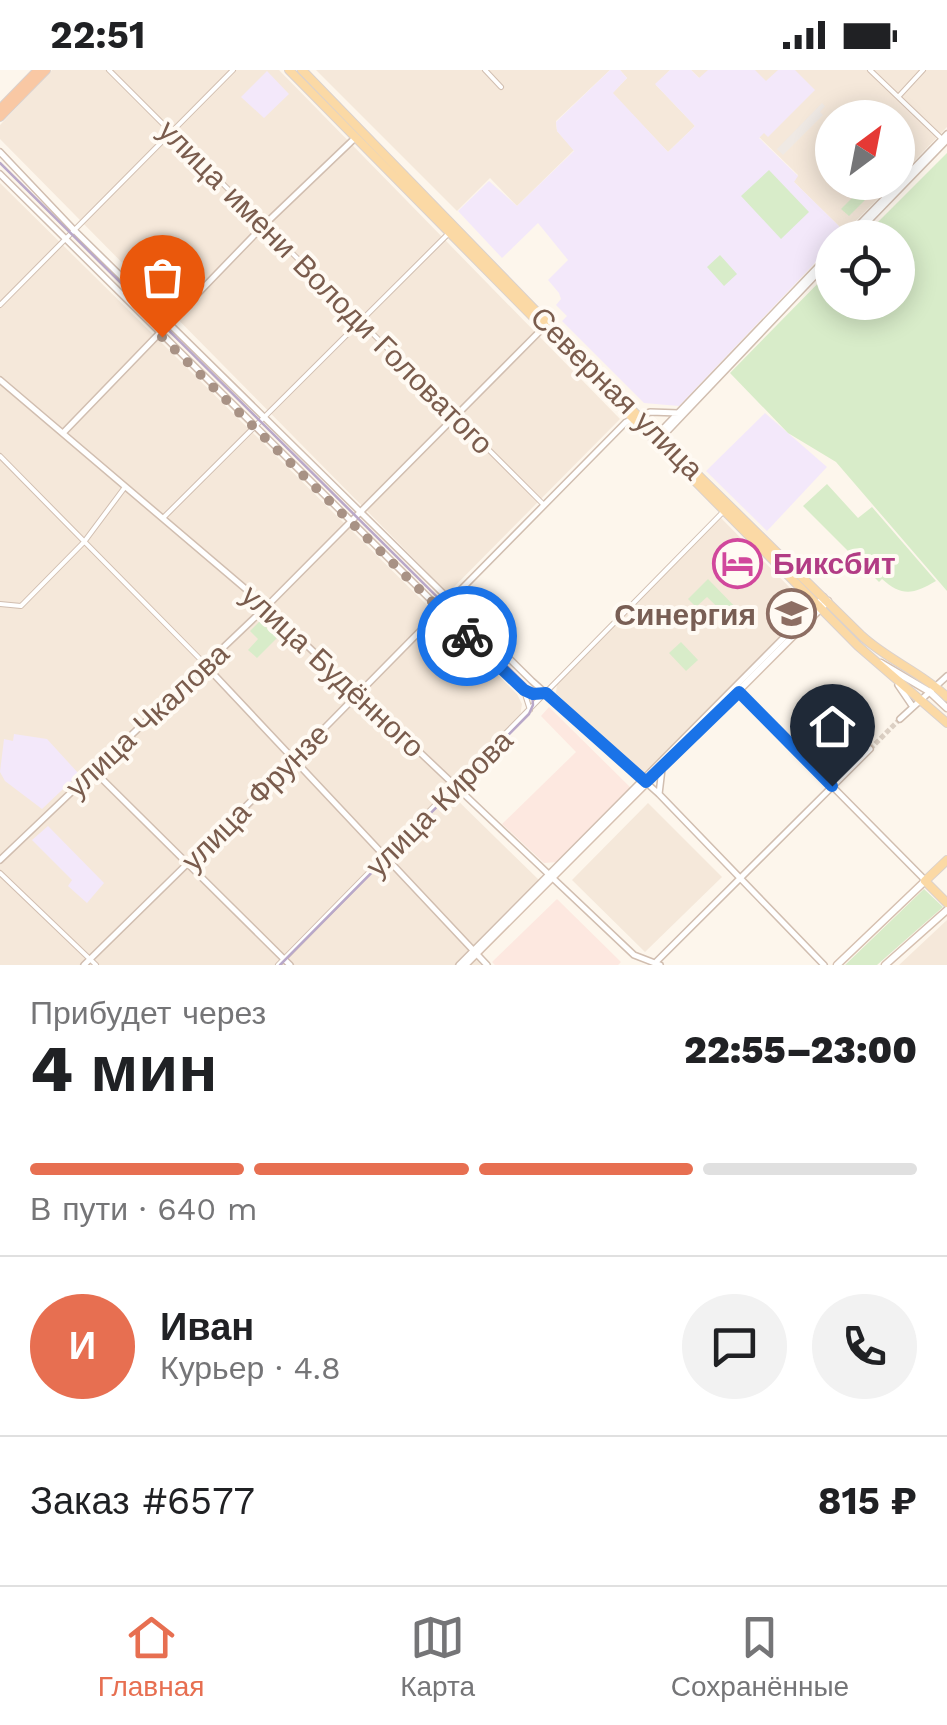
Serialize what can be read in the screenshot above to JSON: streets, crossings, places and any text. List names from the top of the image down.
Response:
{
  "streets": {
    "main road": ["Северная улица"],
    "street": [
      "улица имени Володи Головатого",
      "улица Будённого",
      "улица Чкалова",
      "улица Фрунзе",
      "улица Кирова"
    ]
  },
  "crossings": [
    ["улица имени Володи Головатого", "улица Чкалова"],
    ["улица имени Володи Головатого", "улица Фрунзе"],
    ["Северная улица", "улица Чкалова"],
    ["Северная улица", "улица Фрунзе"],
    ["Северная улица", "улица Кирова"],
    ["улица Будённого", "улица Чкалова"],
    ["улица Будённого", "улица Фрунзе"],
    ["улица Будённого", "улица Кирова"]
  ],
  "places": {
    "hotel": ["Биксбит"],
    "school or university": ["Синергия"]
  },
  "north": "top right",
  "page": {
    "status": "22:51",
    "heading": ["4 мин", "Прибудет через", "22:55–23:00"],
    "panel": [
      "Иван",
      "Курьер · 4.8",
      "Заказ #6577",
      "815 ₽"
    ],
    "bar": "В пути · 640 m",
    "round": "И",
    "tabs": ["Главная", "Карта", "Сохранённые"]
  }
}
